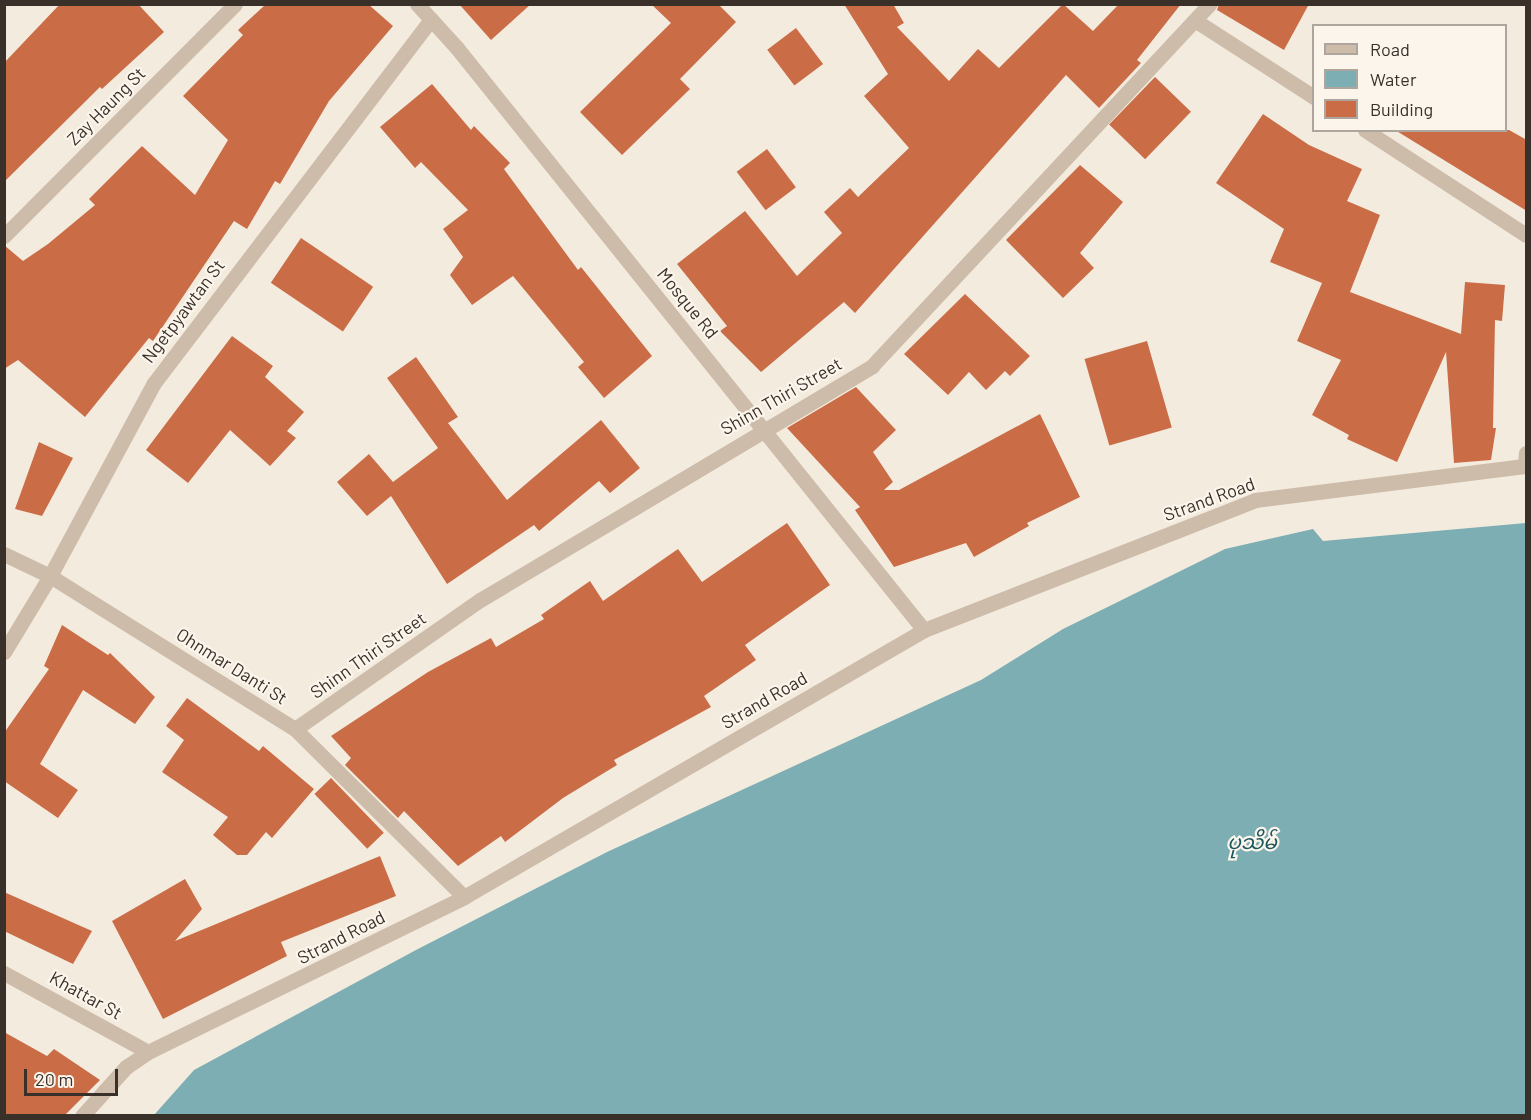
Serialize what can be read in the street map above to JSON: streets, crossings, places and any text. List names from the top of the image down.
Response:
{
  "streets": {
    "street": [
      "Zay Haung St",
      "Mosque Rd",
      "Ngetpyawtan St",
      "Shinn Thiri Street",
      "Strand Road",
      "Ohnmar Danti St",
      "Khattar St"
    ]
  },
  "crossings": [
    ["Mosque Rd", "Ngetpyawtan St"],
    ["Mosque Rd", "Shinn Thiri Street"],
    ["Mosque Rd", "Strand Road"],
    ["Ngetpyawtan St", "Ohnmar Danti St"],
    ["Shinn Thiri Street", "Ohnmar Danti St"],
    ["Strand Road", "Ohnmar Danti St"],
    ["Strand Road", "Khattar St"]
  ],
  "water": ["ပုသိမ်"],
  "legend": ["Road", "Water", "Building"],
  "scale_bar": "20 m"
}
